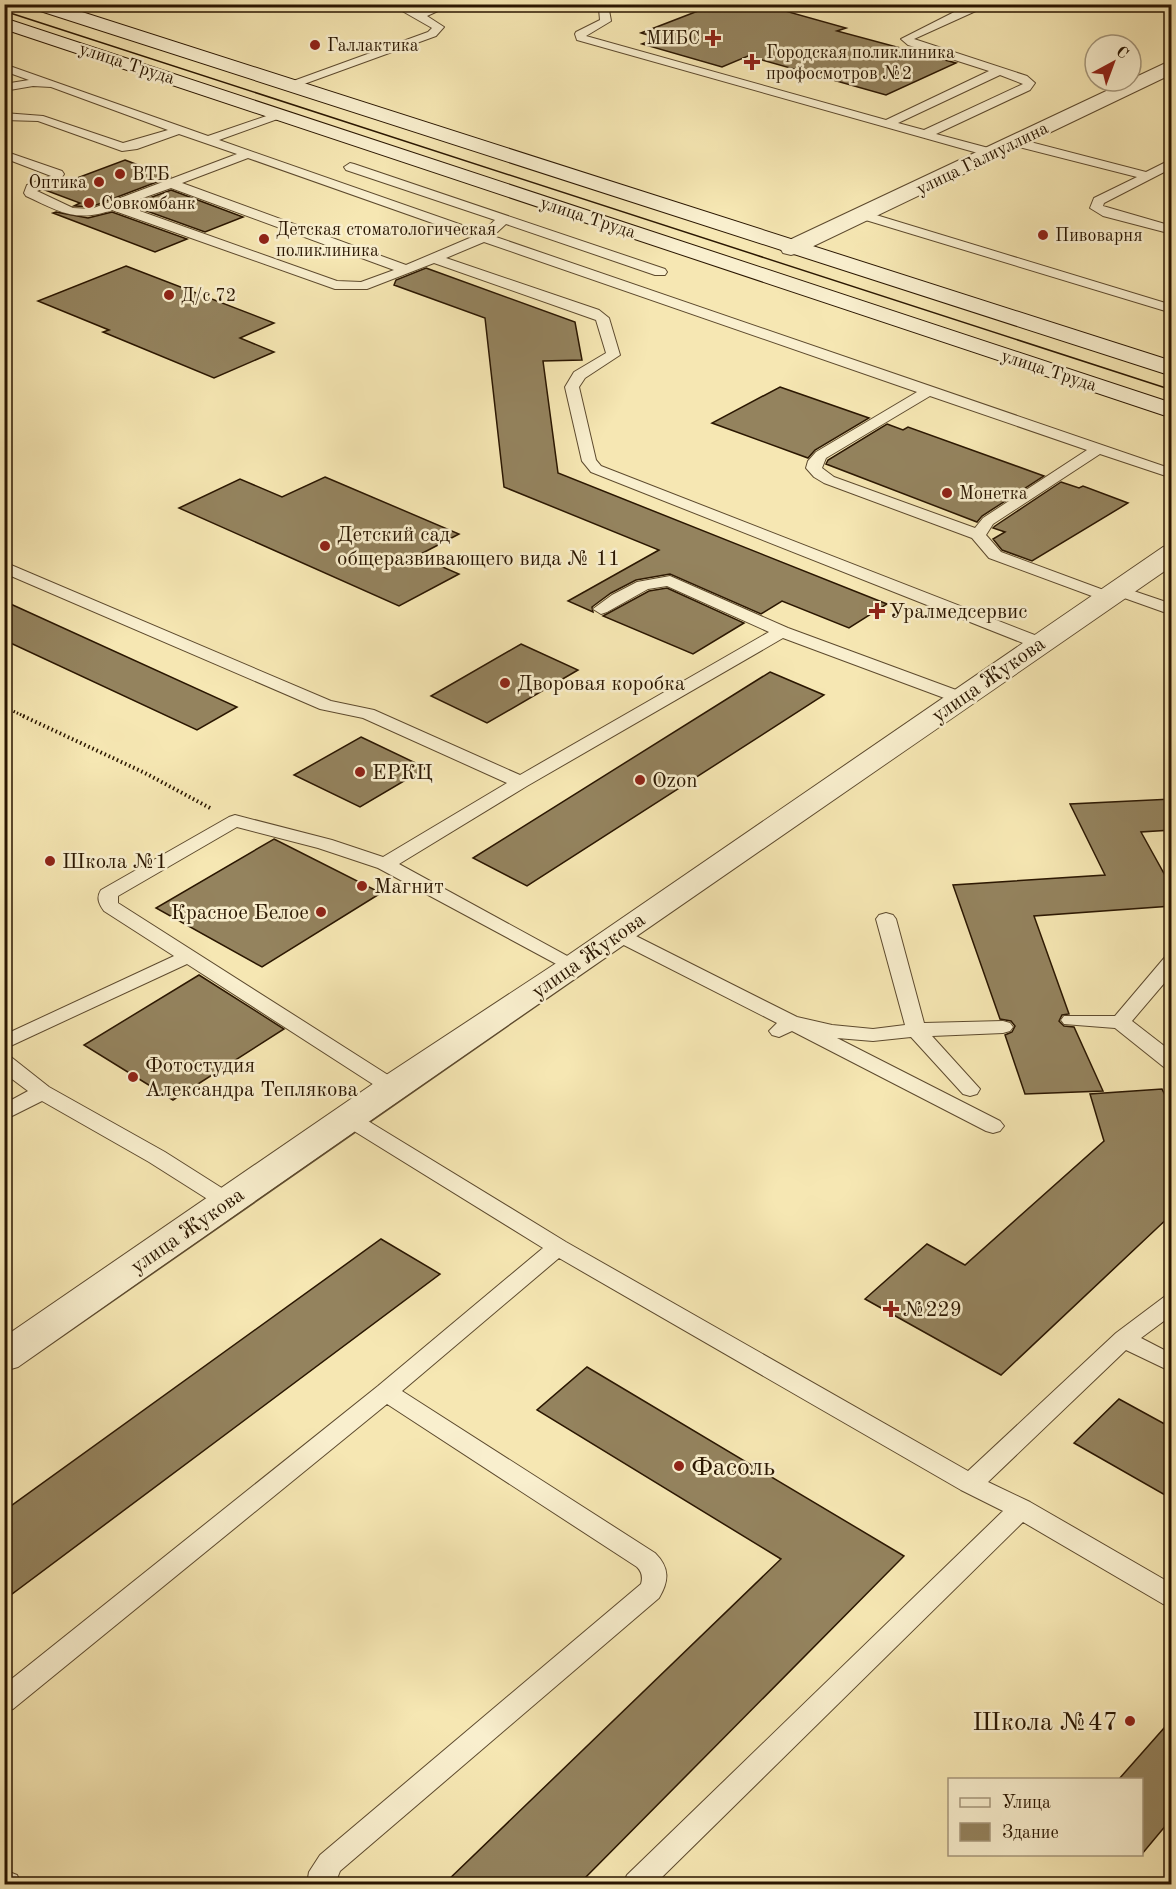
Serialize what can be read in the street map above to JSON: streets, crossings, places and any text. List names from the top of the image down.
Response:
{
  "streets": {
    "main road": ["улица Труда", "улица Галиуллина", "улица Жукова"]
  },
  "crossings": [
    ["улица Труда", "улица Галиуллина"]
  ],
  "places": {
    "health": [
      "МИБС",
      "Городская поликлиника профосмотров №2",
      "Уралмедсервис",
      "№229"
    ],
    "other": [
      "Галлактика",
      "ВТБ",
      "Оптика",
      "Совкомбанк",
      "Пивоварня",
      "Детская стоматологическая поликлиника",
      "Д/с 72",
      "Монетка",
      "Детский сад общеразвивающего вида № 11",
      "Дворовая коробка",
      "ЕРКЦ",
      "Ozon",
      "Школа №1",
      "Магнит",
      "Красное Белое",
      "Фотостудия Александра Теплякова",
      "Фасоль",
      "Школа №47"
    ]
  },
  "legend": ["Улица", "Здание"],
  "north": "top right"
}
